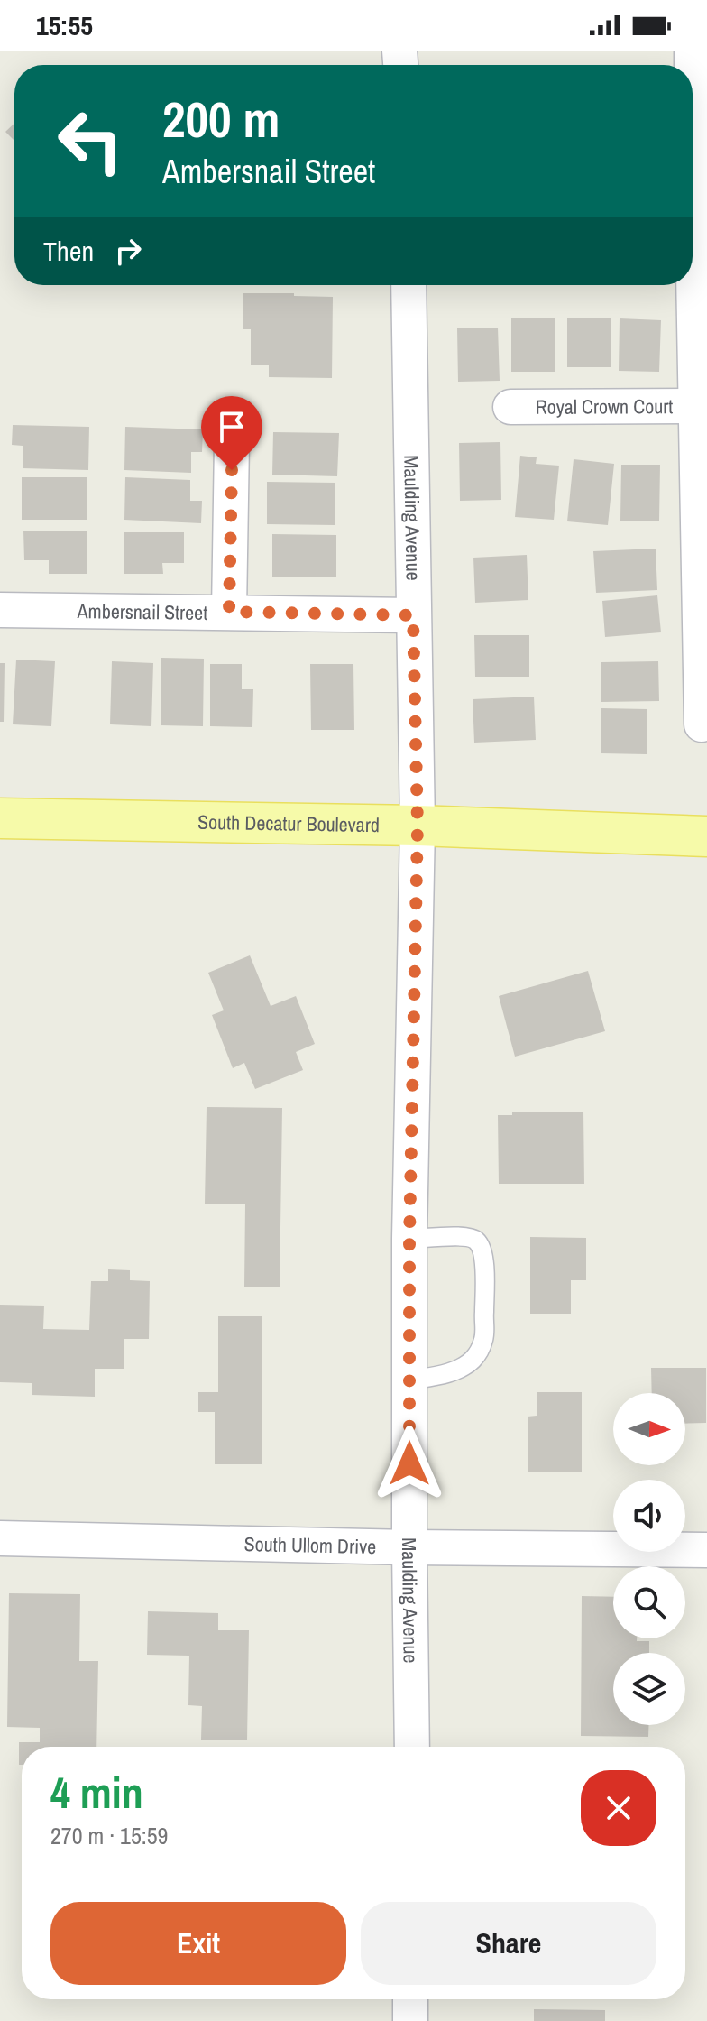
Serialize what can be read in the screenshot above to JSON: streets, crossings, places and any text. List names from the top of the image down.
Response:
{
  "streets": {
    "main road": ["South Decatur Boulevard"],
    "street": [
      "Royal Crown Court",
      "Maulding Avenue",
      "Ambersnail Street",
      "South Ullom Drive"
    ]
  },
  "crossings": [
    ["Maulding Avenue", "Ambersnail Street"],
    ["Maulding Avenue", "South Decatur Boulevard"],
    ["Maulding Avenue", "South Ullom Drive"]
  ],
  "north": "right",
  "page": {
    "status": "15:55",
    "turn": ["200 m", "Ambersnail Street"],
    "then": "Then",
    "heading": ["4 min", "270 m · 15:59"],
    "buttons": ["Exit", "Share"]
  }
}
